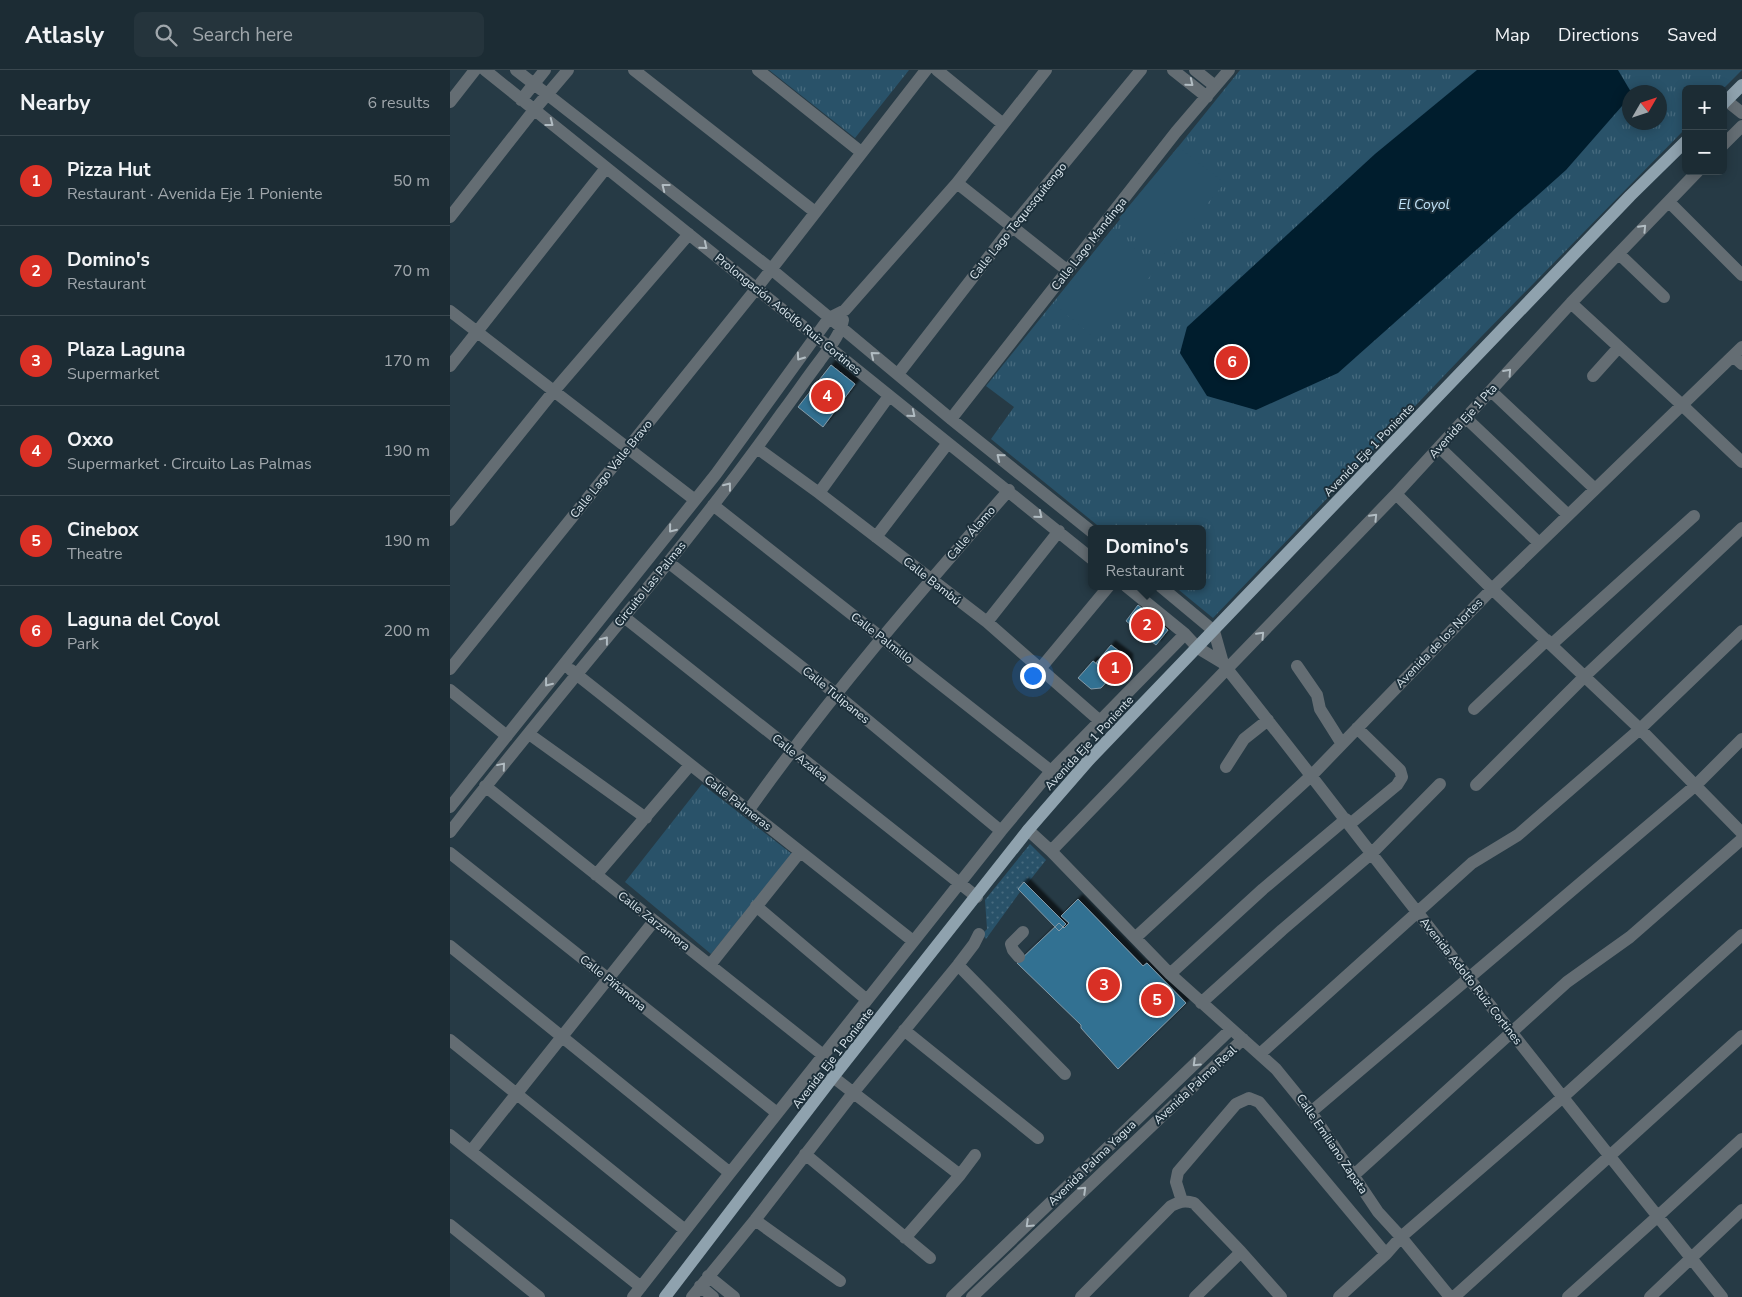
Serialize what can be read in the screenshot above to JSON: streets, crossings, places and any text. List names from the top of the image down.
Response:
{
  "streets": {
    "main road": ["Avenida Eje 1 Poniente"],
    "street": [
      "Calle Lago Tequesquitengo",
      "Calle Lago Mandinga",
      "Prolongación Adolfo Ruiz Cortines",
      "Avenida Eje 1 Pta",
      "Calle Lago Valle Bravo",
      "Calle Álamo",
      "Calle Bambú",
      "Circuito Las Palmas",
      "Calle Palmillo",
      "Avenida de los Nortes",
      "Calle Tulipanes",
      "Calle Azalea",
      "Calle Palmeras",
      "Calle Zarzamora",
      "Avenida Adolfo Ruiz Cortines",
      "Calle Piñanona",
      "Avenida Palma Real",
      "Calle Emiliano Zapata",
      "Avenida Palma Yagua"
    ]
  },
  "crossings": [
    ["Calle Lago Tequesquitengo", "Prolongación Adolfo Ruiz Cortines"],
    ["Calle Lago Mandinga", "Prolongación Adolfo Ruiz Cortines"],
    ["Prolongación Adolfo Ruiz Cortines", "Calle Lago Valle Bravo"],
    ["Prolongación Adolfo Ruiz Cortines", "Calle Álamo"],
    ["Prolongación Adolfo Ruiz Cortines", "Circuito Las Palmas"],
    ["Avenida Eje 1 Pta", "Avenida Adolfo Ruiz Cortines"],
    ["Avenida Eje 1 Pta", "Calle Emiliano Zapata"],
    ["Avenida Eje 1 Poniente", "Calle Bambú"],
    ["Avenida Eje 1 Poniente", "Calle Palmillo"],
    ["Avenida Eje 1 Poniente", "Calle Tulipanes"],
    ["Avenida Eje 1 Poniente", "Calle Azalea"],
    ["Avenida Eje 1 Poniente", "Calle Palmeras"],
    ["Avenida Eje 1 Poniente", "Calle Zarzamora"],
    ["Avenida Eje 1 Poniente", "Avenida Adolfo Ruiz Cortines"],
    ["Avenida Eje 1 Poniente", "Calle Piñanona"],
    ["Avenida Eje 1 Poniente", "Calle Emiliano Zapata"],
    ["Calle Álamo", "Calle Bambú"],
    ["Calle Álamo", "Calle Palmillo"],
    ["Calle Álamo", "Calle Tulipanes"],
    ["Calle Álamo", "Calle Azalea"],
    ["Calle Álamo", "Calle Palmeras"],
    ["Calle Bambú", "Circuito Las Palmas"],
    ["Circuito Las Palmas", "Calle Palmillo"],
    ["Circuito Las Palmas", "Calle Tulipanes"],
    ["Circuito Las Palmas", "Calle Azalea"],
    ["Circuito Las Palmas", "Calle Palmeras"],
    ["Circuito Las Palmas", "Calle Zarzamora"],
    ["Avenida de los Nortes", "Avenida Adolfo Ruiz Cortines"],
    ["Avenida de los Nortes", "Calle Emiliano Zapata"],
    ["Avenida Palma Real", "Calle Emiliano Zapata"],
    ["Avenida Palma Real", "Avenida Palma Yagua"],
    ["Calle Emiliano Zapata", "Avenida Palma Yagua"]
  ],
  "one_way": ["Avenida Eje 1 Pta"],
  "water": ["El Coyol"],
  "north": "top right",
  "page": {
    "header": "Atlasly",
    "search": "Search here",
    "nav": ["Map", "Directions", "Saved"],
    "heading": ["Nearby", "6 results"],
    "map_buttons": ["+", "−"],
    "list": [
      {
        "mark": "1",
        "name": "Pizza Hut",
        "note": "Restaurant · Avenida Eje 1 Poniente",
        "value": "50 m"
      },
      {
        "mark": "2",
        "name": "Domino's",
        "note": "Restaurant",
        "value": "70 m"
      },
      {
        "mark": "3",
        "name": "Plaza Laguna",
        "note": "Supermarket",
        "value": "170 m"
      },
      {
        "mark": "4",
        "name": "Oxxo",
        "note": "Supermarket · Circuito Las Palmas",
        "value": "190 m"
      },
      {
        "mark": "5",
        "name": "Cinebox",
        "note": "Theatre",
        "value": "190 m"
      },
      {
        "mark": "6",
        "name": "Laguna del Coyol",
        "note": "Park",
        "value": "200 m"
      }
    ],
    "pins": [
      "6",
      "4",
      "2",
      "1",
      "3",
      "5"
    ],
    "popup": ["Domino's", "Restaurant"]
  }
}
